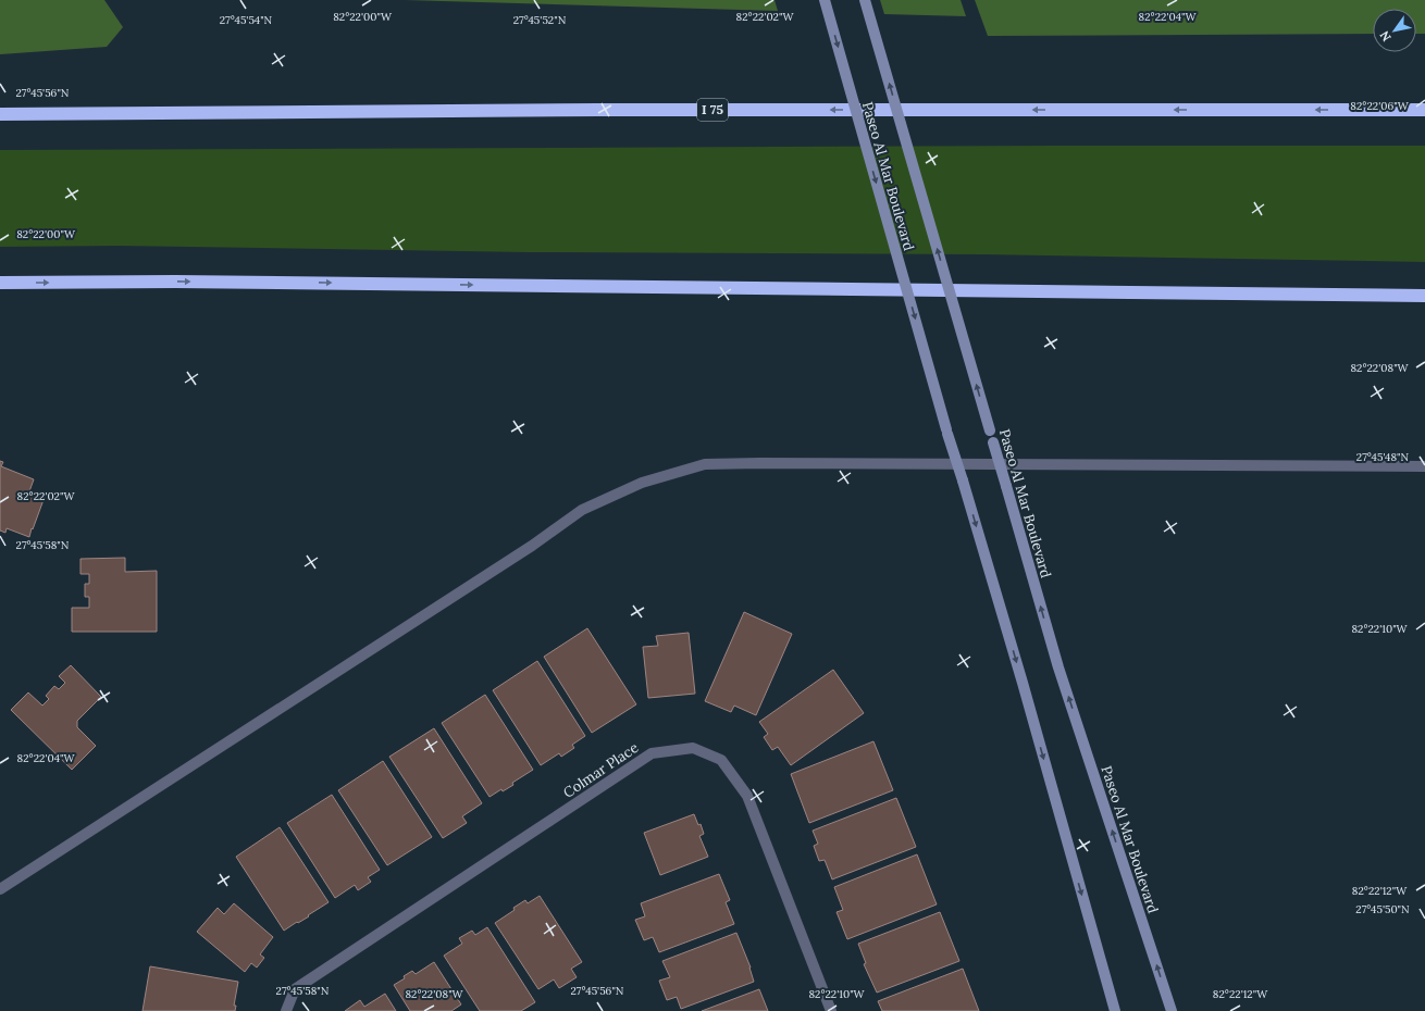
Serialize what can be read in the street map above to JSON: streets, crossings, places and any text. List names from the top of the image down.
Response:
{
  "streets": {
    "highway": ["I 75"],
    "main road": ["Paseo Al Mar Boulevard"],
    "street": ["Colmar Place"]
  },
  "north": "bottom left",
  "coordinates": [
    "82°22'00\"W",
    "82°22'02\"W",
    "82°22'04\"W",
    "27°45'52\"N",
    "27°45'54\"N",
    "27°45'56\"N",
    "82°22'06\"W",
    "82°22'08\"W",
    "27°45'48\"N",
    "27°45'58\"N",
    "82°22'10\"W",
    "82°22'12\"W",
    "27°45'50\"N"
  ]
}
